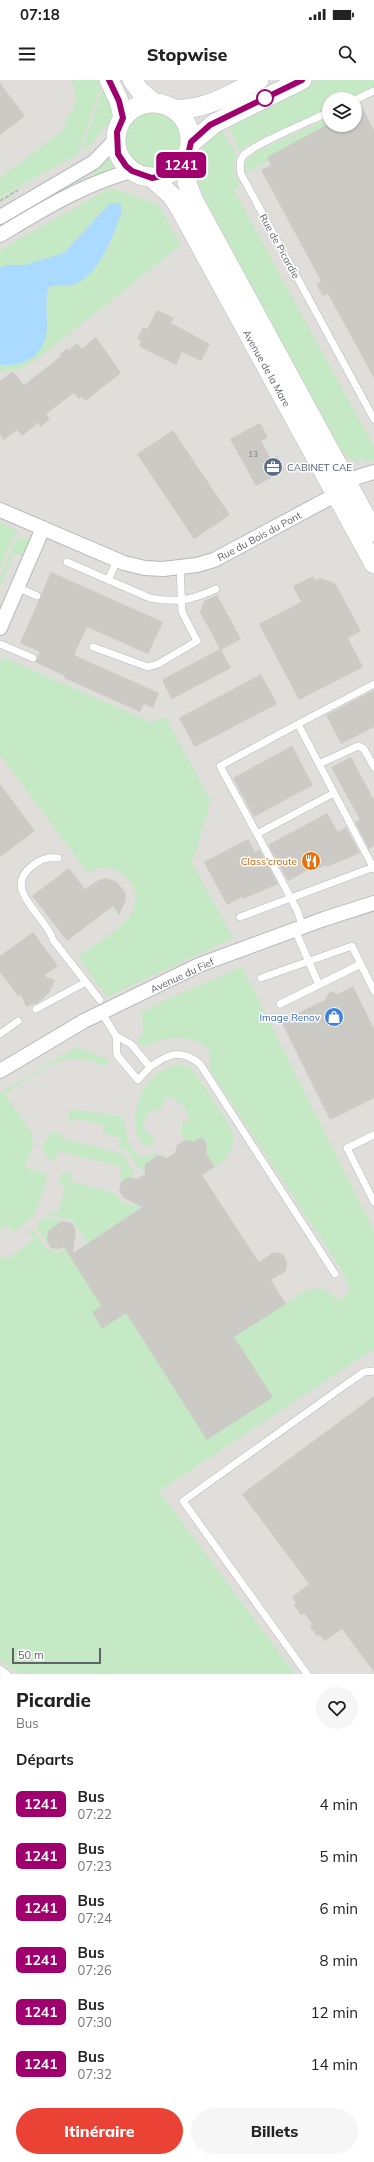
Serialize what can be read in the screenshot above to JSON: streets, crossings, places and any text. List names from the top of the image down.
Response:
{
  "streets": {
    "street": ["Avenue de la Mare", "Rue du Bois du Pont", "Avenue du Fief"],
    "lane": ["Rue de Picardie"]
  },
  "crossings": [
    ["Avenue de la Mare", "Rue du Bois du Pont"]
  ],
  "places": {
    "office": ["CABINET CAE"],
    "restaurant": ["Class'croute"],
    "shop": ["Image Renov"]
  },
  "lines": ["bus line 1241"],
  "house_numbers": ["13"],
  "scale_bar": "50 m",
  "page": {
    "status": "07:18",
    "header": "Stopwise",
    "on_map": "1241",
    "scale": "50 m",
    "heading": [
      ["Picardie", "Bus"],
      "Départs"
    ],
    "list": [
      {
        "mark": "1241",
        "name": "Bus",
        "note": "07:22",
        "value": "4 min"
      },
      {
        "mark": "1241",
        "name": "Bus",
        "note": "07:23",
        "value": "5 min"
      },
      {
        "mark": "1241",
        "name": "Bus",
        "note": "07:24",
        "value": "6 min"
      },
      {
        "mark": "1241",
        "name": "Bus",
        "note": "07:26",
        "value": "8 min"
      },
      {
        "mark": "1241",
        "name": "Bus",
        "note": "07:30",
        "value": "12 min"
      },
      {
        "mark": "1241",
        "name": "Bus",
        "note": "07:32",
        "value": "14 min"
      }
    ],
    "buttons": ["Itinéraire", "Billets"]
  }
}
